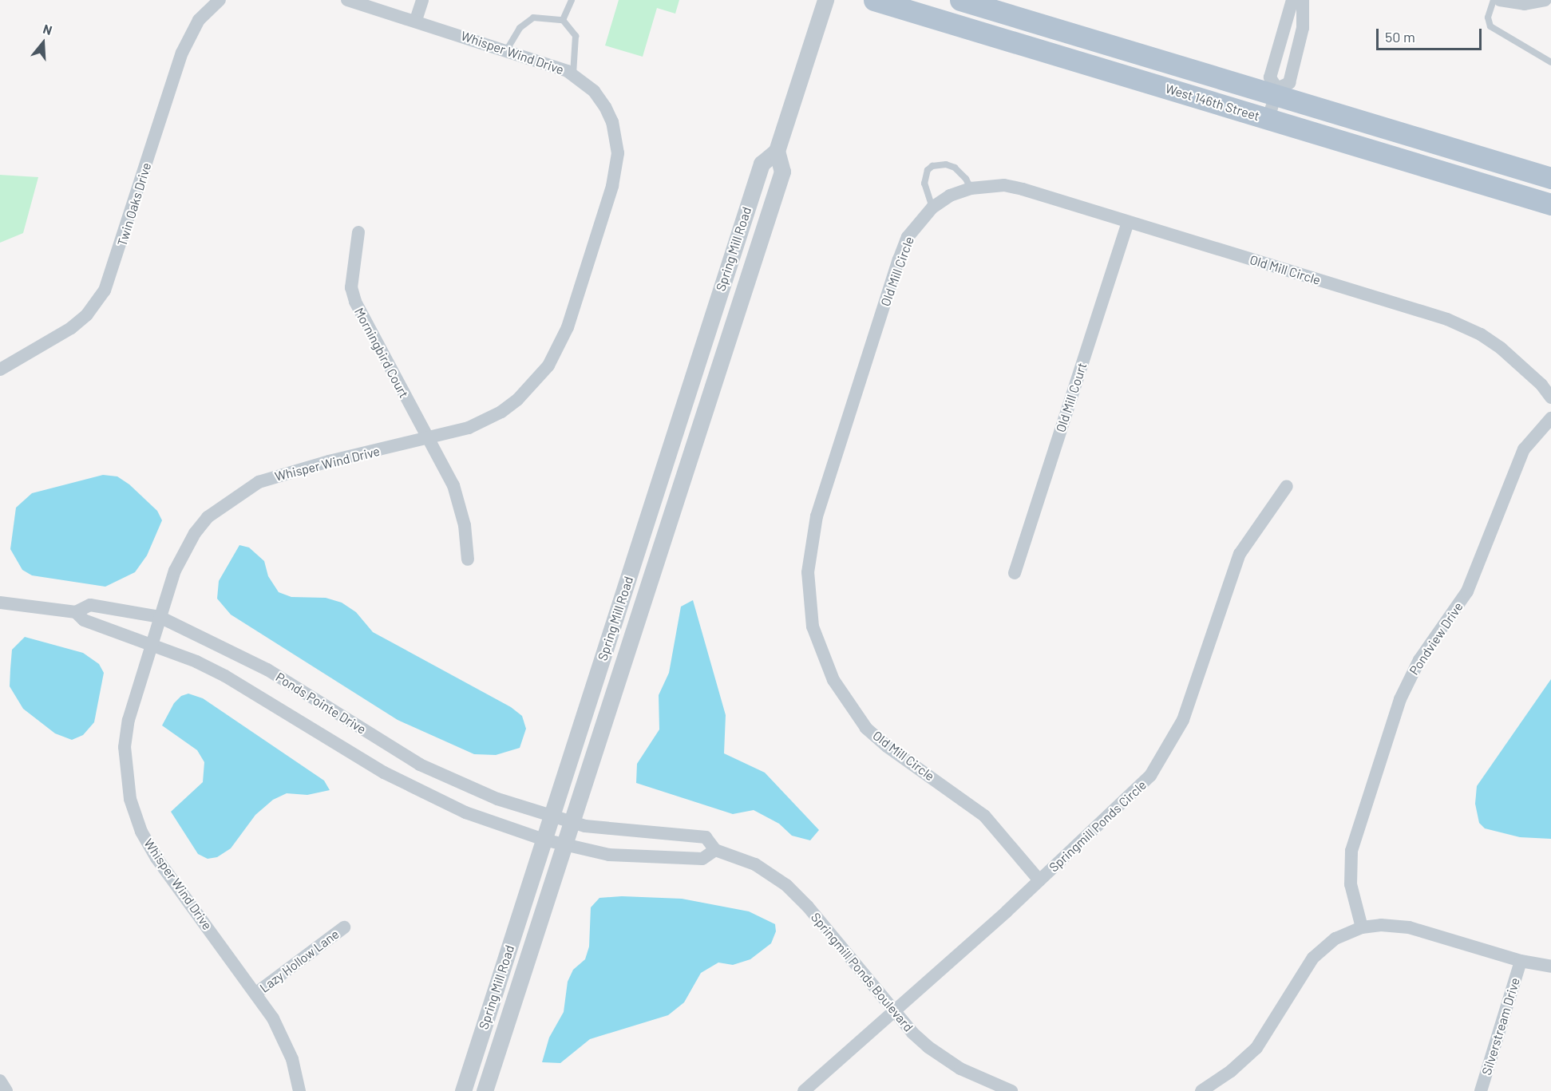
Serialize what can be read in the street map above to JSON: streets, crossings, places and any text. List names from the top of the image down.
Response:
{
  "streets": {
    "main road": ["West 146th Street"],
    "street": [
      "Whisper Wind Drive",
      "Twin Oaks Drive",
      "Spring Mill Road",
      "Old Mill Circle",
      "Morningbird Court",
      "Old Mill Court",
      "Pondview Drive",
      "Ponds Pointe Drive",
      "Springmill Ponds Circle",
      "Lazy Hollow Lane",
      "Springmill Ponds Boulevard",
      "Silverstream Drive"
    ]
  },
  "crossings": [
    ["Whisper Wind Drive", "Morningbird Court"],
    ["Whisper Wind Drive", "Ponds Pointe Drive"],
    ["Whisper Wind Drive", "Lazy Hollow Lane"],
    ["Spring Mill Road", "Ponds Pointe Drive"],
    ["Spring Mill Road", "Springmill Ponds Boulevard"],
    ["Old Mill Circle", "Old Mill Court"],
    ["Old Mill Circle", "Springmill Ponds Circle"],
    ["Ponds Pointe Drive", "Springmill Ponds Boulevard"],
    ["Springmill Ponds Circle", "Springmill Ponds Boulevard"]
  ],
  "scale_bar": "50 m",
  "north": "top"
}
